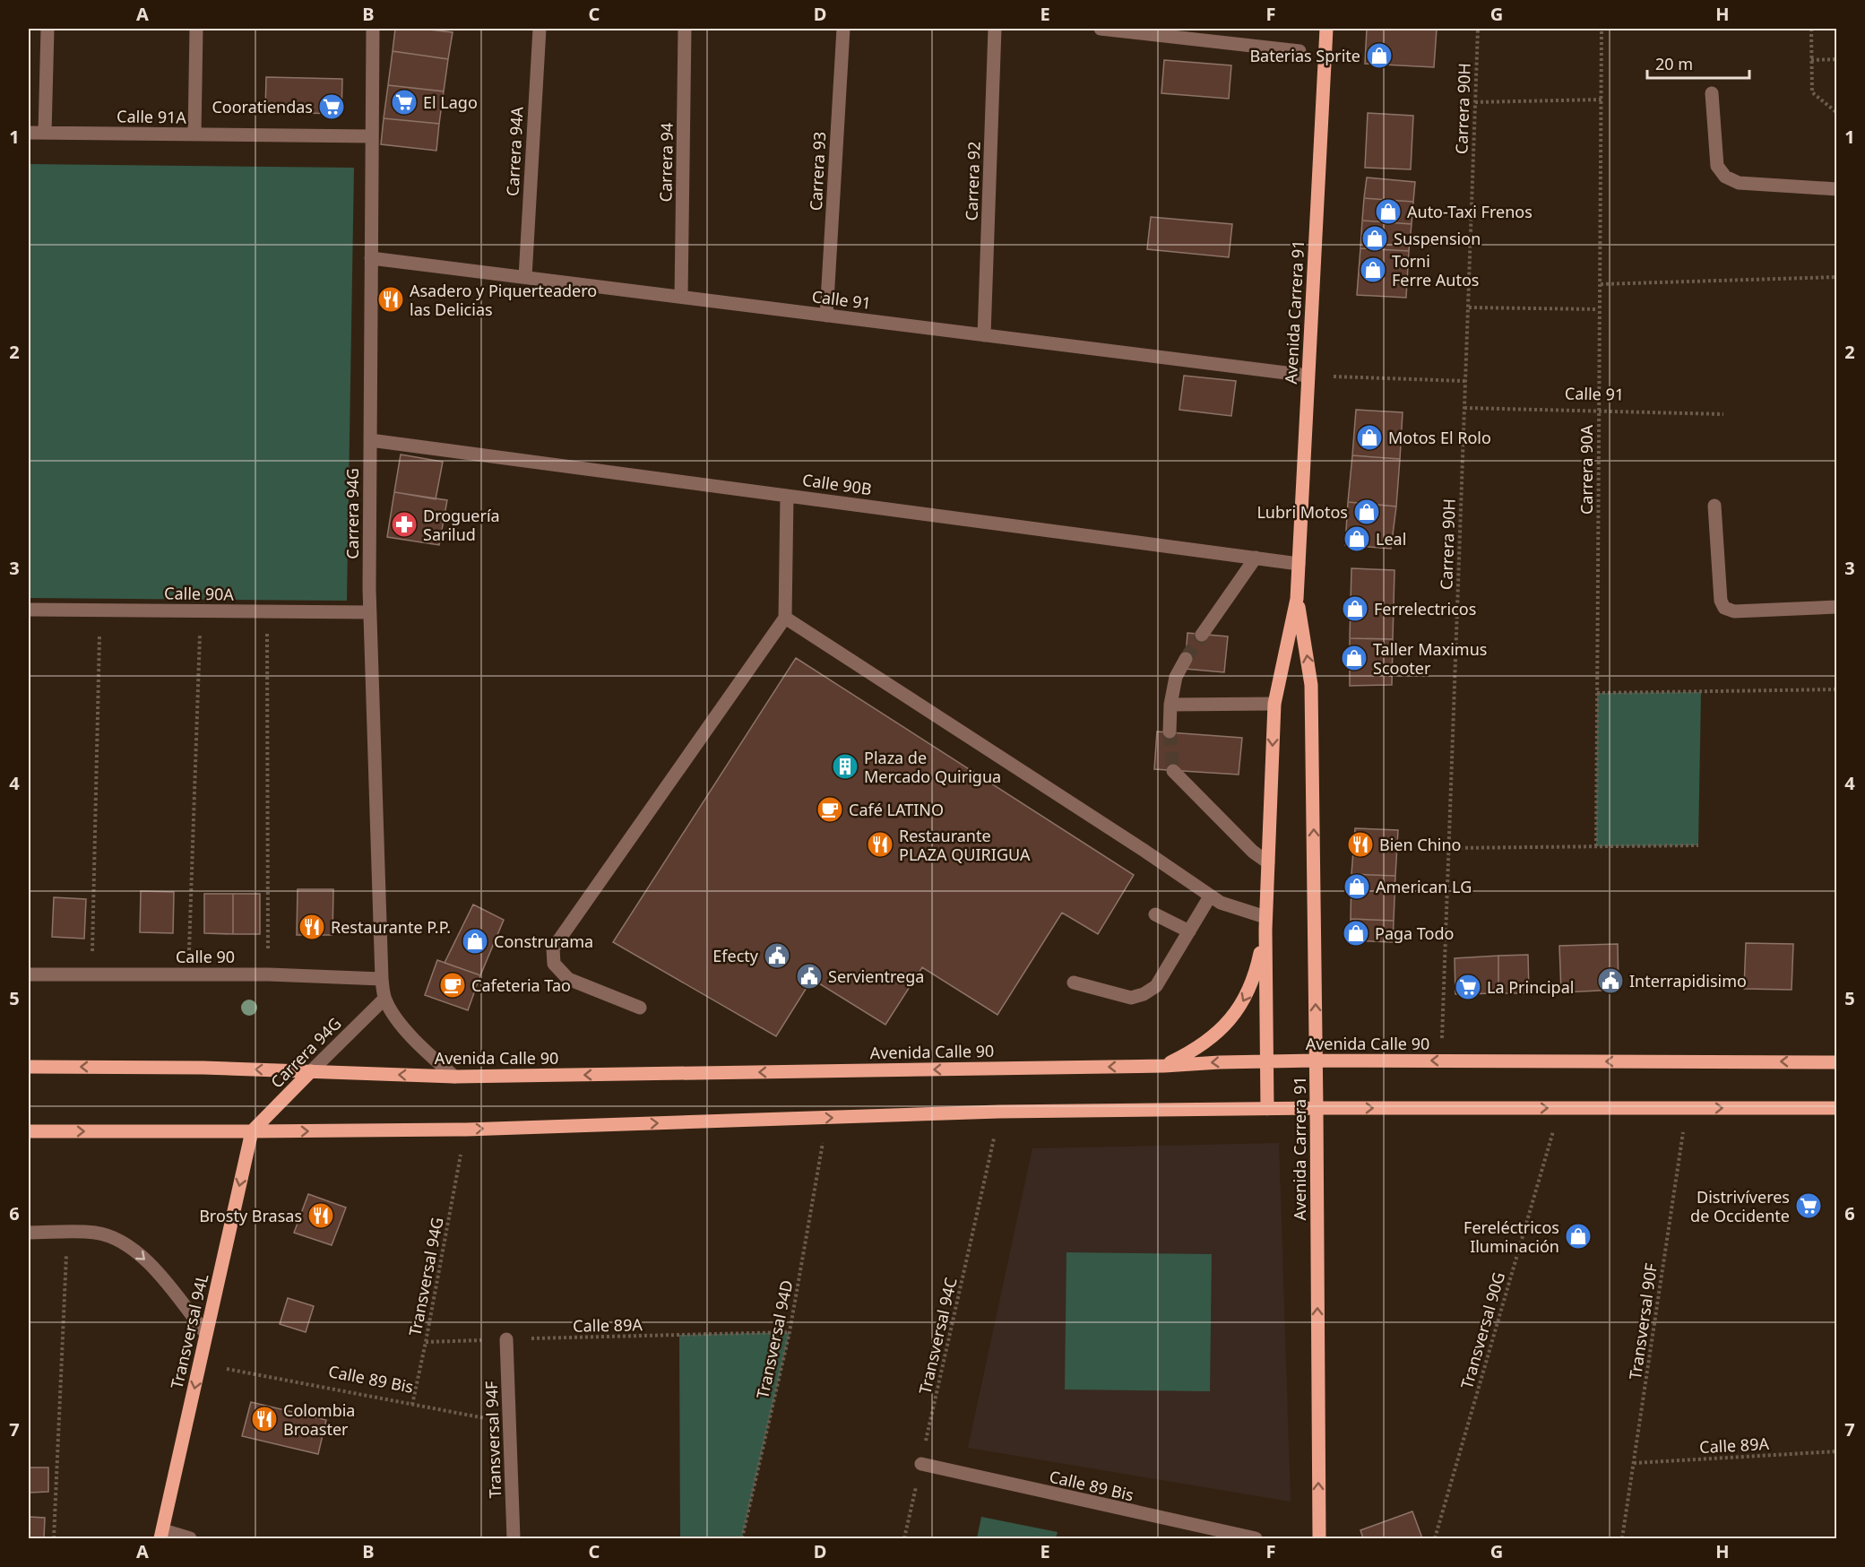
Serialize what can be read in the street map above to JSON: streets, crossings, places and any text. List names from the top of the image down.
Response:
{
  "streets": {
    "main road": [
      "Avenida Carrera 91",
      "Carrera 94G",
      "Avenida Calle 90",
      "Transversal 94L"
    ],
    "street": [
      "Calle 91A",
      "Carrera 94A",
      "Carrera 94",
      "Carrera 93",
      "Carrera 92",
      "Calle 91",
      "Calle 90B",
      "Calle 90A",
      "Calle 90",
      "Calle 89 Bis",
      "Transversal 94F"
    ],
    "path": [
      "Carrera 90H",
      "Carrera 90A",
      "Transversal 94G",
      "Transversal 90F",
      "Calle 89A",
      "Transversal 90G",
      "Transversal 94C",
      "Transversal 94D"
    ]
  },
  "crossings": [
    ["Carrera 90H", "Calle 91"],
    ["Carrera 90H", "Avenida Calle 90"],
    ["Calle 91A", "Carrera 94G"],
    ["Carrera 94A", "Calle 91"],
    ["Carrera 94", "Calle 91"],
    ["Carrera 93", "Calle 91"],
    ["Carrera 92", "Calle 91"],
    ["Calle 91", "Avenida Carrera 91"],
    ["Calle 91", "Carrera 90A"],
    ["Calle 91", "Carrera 94G"],
    ["Avenida Carrera 91", "Calle 90B"],
    ["Avenida Carrera 91", "Avenida Calle 90"],
    ["Calle 90B", "Carrera 94G"],
    ["Carrera 94G", "Calle 90A"],
    ["Carrera 94G", "Calle 90"],
    ["Carrera 94G", "Avenida Calle 90"],
    ["Carrera 94G", "Transversal 94L"],
    ["Transversal 94G", "Calle 89A"],
    ["Transversal 94G", "Calle 89 Bis"],
    ["Transversal 90F", "Calle 89A"],
    ["Calle 89A", "Transversal 94D"],
    ["Calle 89A", "Transversal 94F"],
    ["Transversal 94C", "Calle 89 Bis"],
    ["Calle 89 Bis", "Transversal 94F"]
  ],
  "one_way": ["Transversal 94L"],
  "places": {
    "shop": [
      "Baterias Sprite",
      "Auto-Taxi Frenos",
      "Suspension",
      "Torni Ferre Autos",
      "Motos El Rolo",
      "Lubri Motos",
      "Leal",
      "Ferrelectricos",
      "Taller Maximus Scooter",
      "American LG",
      "Paga Todo",
      "Construrama",
      "Fereléctricos Iluminación"
    ],
    "supermarket": [
      "El Lago",
      "Cooratiendas",
      "La Principal",
      "Distrivíveres de Occidente"
    ],
    "restaurant": [
      "Asadero y Piquerteadero las Delicias",
      "Restaurante PLAZA QUIRIGUA",
      "Bien Chino",
      "Restaurante P.P.",
      "Brosty Brasas",
      "Colombia Broaster"
    ],
    "pharmacy": ["Droguería Sarilud"],
    "building": ["Plaza de Mercado Quirigua"],
    "cafe": ["Café LATINO", "Cafeteria Tao"],
    "public building": ["Efecty", "Servientrega", "Interrapidisimo"]
  },
  "scale_bar": "20 m",
  "grid": {
    "columns": [
      "A",
      "B",
      "C",
      "D",
      "E",
      "F",
      "G",
      "H"
    ],
    "rows": [
      "1",
      "2",
      "3",
      "4",
      "5",
      "6",
      "7"
    ]
  }
}
